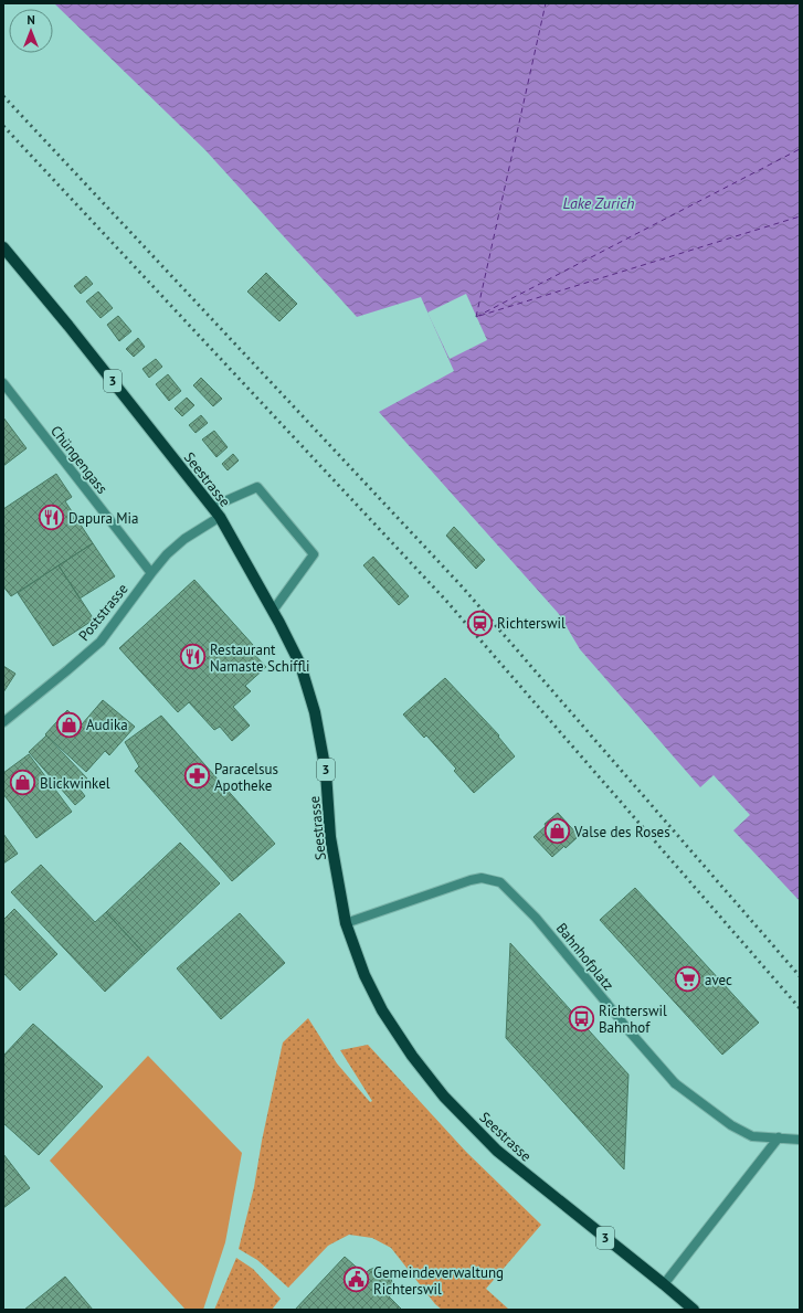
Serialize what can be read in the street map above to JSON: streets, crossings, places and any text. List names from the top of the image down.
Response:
{
  "streets": {
    "main road": ["3", "Seestrasse"],
    "street": ["Chüngengass", "Poststrasse", "Bahnhofplatz"]
  },
  "crossings": [
    ["Chüngengass", "Poststrasse"],
    ["Seestrasse", "Poststrasse"],
    ["Seestrasse", "Bahnhofplatz"]
  ],
  "water": ["Lake Zurich"],
  "places": {
    "restaurant": ["Dapura Mia", "Restaurant Namaste Schiffli"],
    "station": ["Richterswil"],
    "shop": ["Audika", "Blickwinkel", "Valse des Roses"],
    "pharmacy": ["Paracelsus Apotheke"],
    "supermarket": ["avec"],
    "bus stop": ["Richterswil Bahnhof"],
    "public building": ["Gemeindeverwaltung Richterswil"]
  },
  "north": "top"
}
